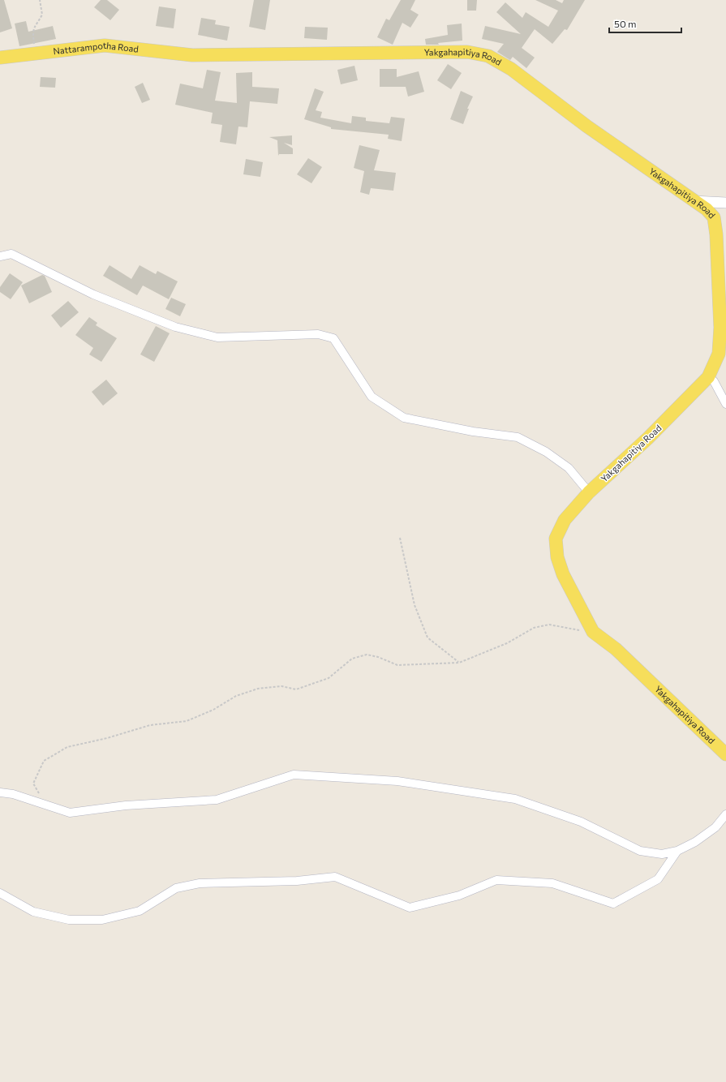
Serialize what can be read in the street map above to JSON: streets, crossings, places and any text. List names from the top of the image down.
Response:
{
  "streets": {
    "main road": ["Nattarampotha Road", "Yakgahapitiya Road"]
  },
  "crossings": [
    ["Nattarampotha Road", "Yakgahapitiya Road"]
  ],
  "scale_bar": "50 m"
}
